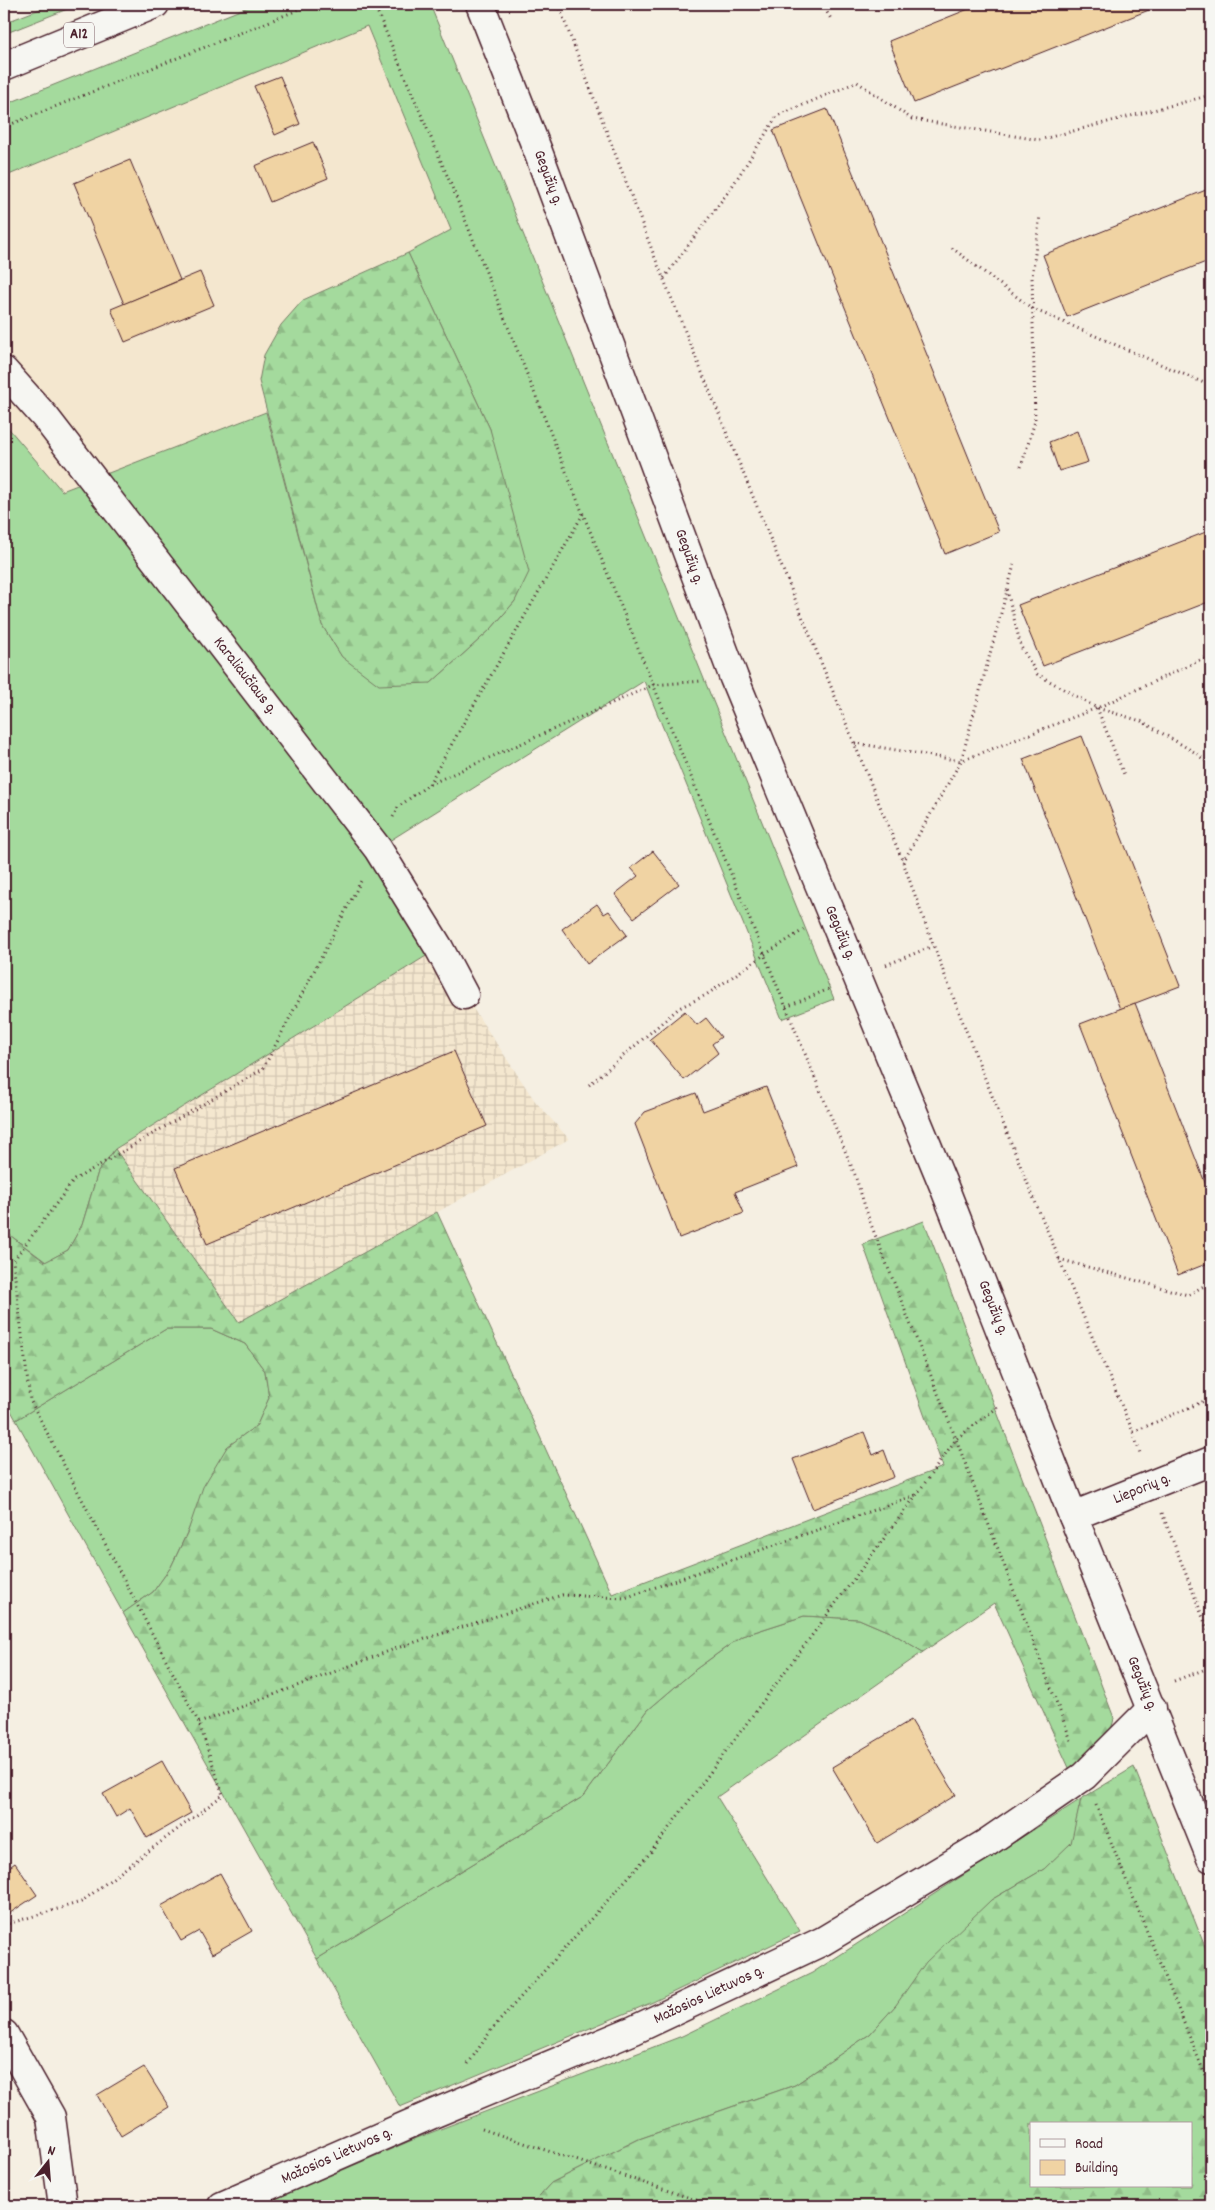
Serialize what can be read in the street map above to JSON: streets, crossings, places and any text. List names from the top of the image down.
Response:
{
  "streets": {
    "main road": [
      "A12",
      "Gegužių g.",
      "Karaliaučiaus g.",
      "Lieporių g.",
      "Mažosios Lietuvos g."
    ]
  },
  "crossings": [
    ["Gegužių g.", "Lieporių g."],
    ["Gegužių g.", "Mažosios Lietuvos g."]
  ],
  "legend": ["Road", "Building"],
  "north": "top"
}
